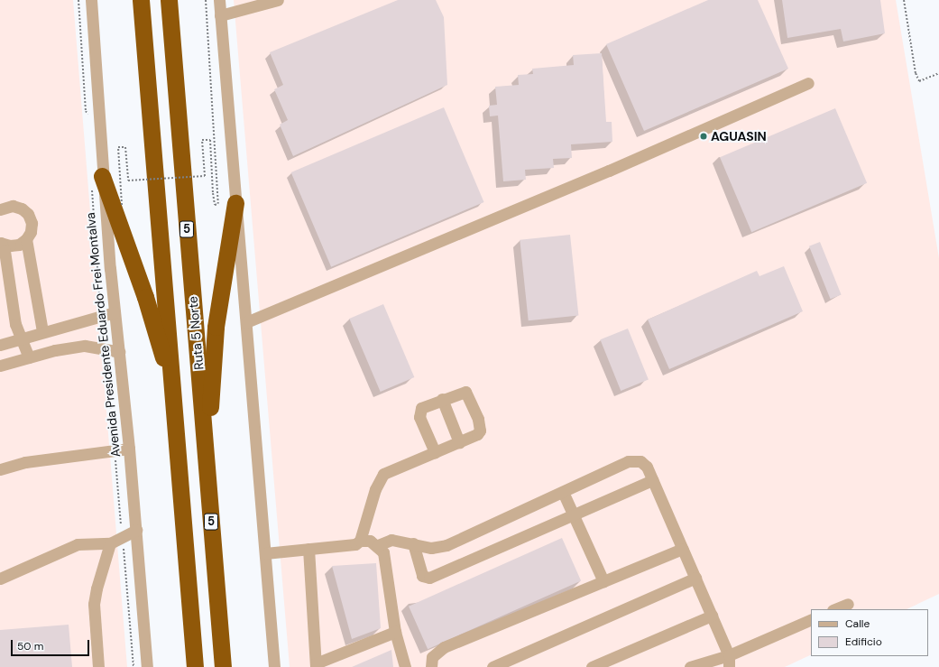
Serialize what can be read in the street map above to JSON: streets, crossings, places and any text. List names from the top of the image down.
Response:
{
  "streets": {
    "highway": ["5", "Ruta 5 Norte"],
    "street": ["Avenida Presidente Eduardo Frei Montalva"]
  },
  "places": ["AGUASIN"],
  "legend": ["Calle", "Edificio"],
  "scale_bar": "50 m"
}
